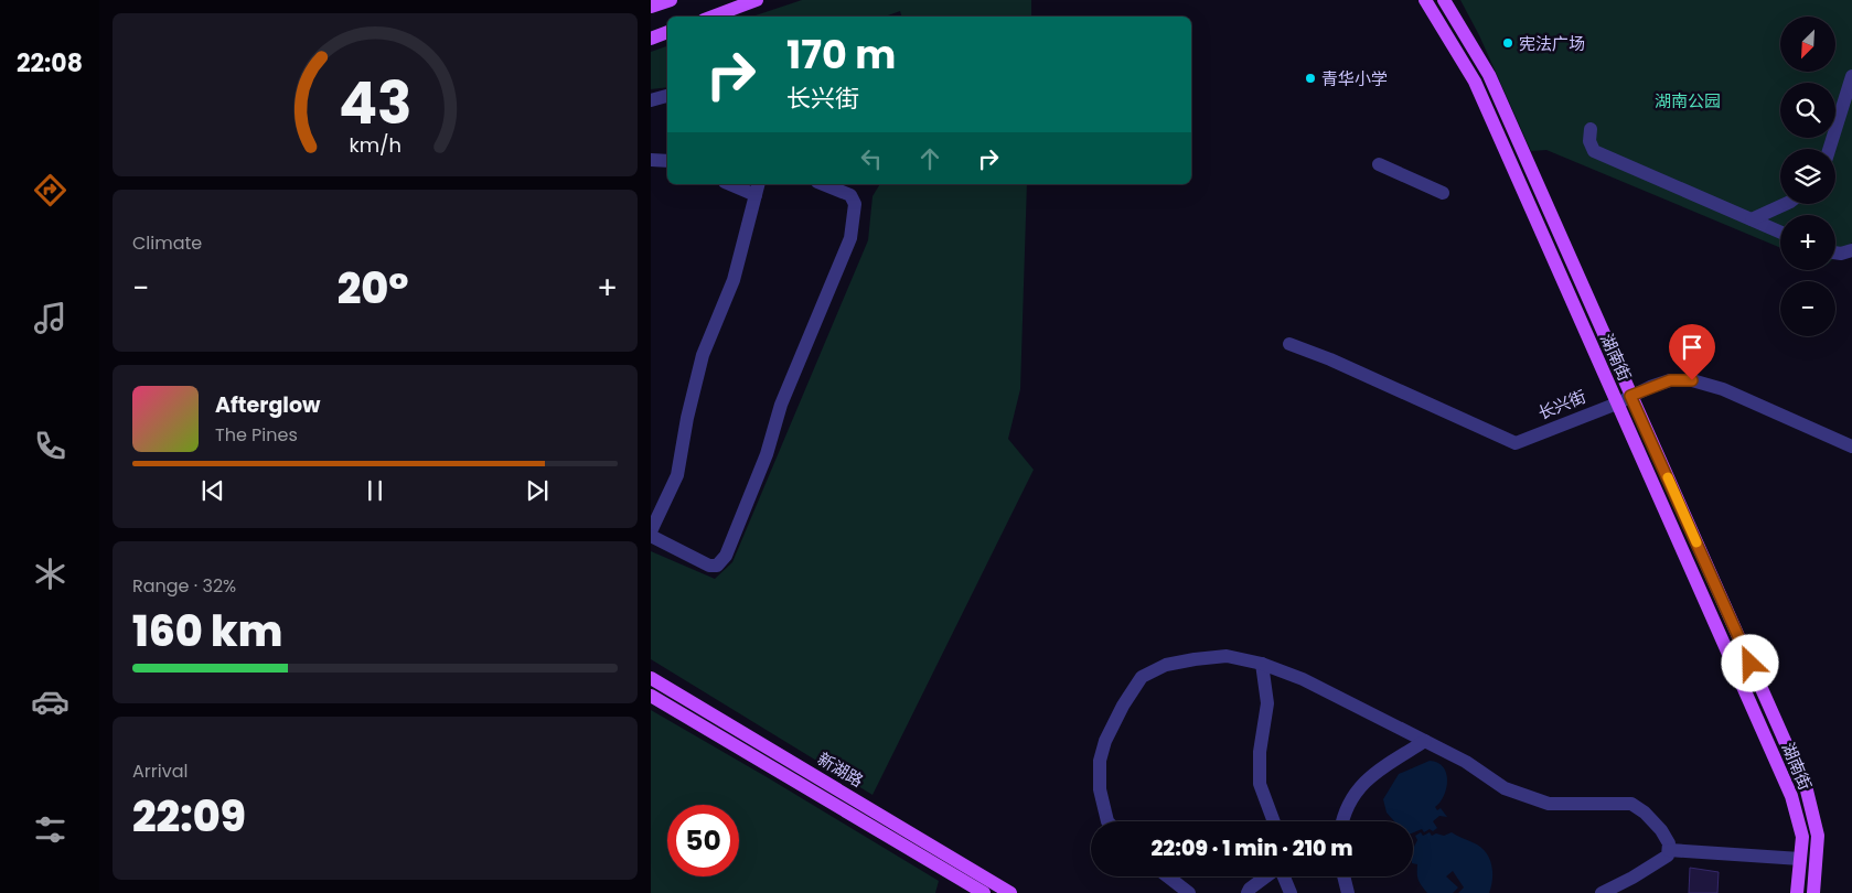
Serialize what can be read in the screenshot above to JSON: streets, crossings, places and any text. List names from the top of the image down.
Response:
{
  "streets": {
    "main road": ["湖南街", "新湖路"],
    "street": ["长兴街"]
  },
  "crossings": [
    ["湖南街", "长兴街"]
  ],
  "parks": ["湖南公园"],
  "places": ["宪法广场", "青华小学"],
  "north": "bottom left",
  "page": {
    "tabs": "22:08",
    "map_buttons": ["+", "−"],
    "turn": ["170 m", "长兴街"],
    "tile": [
      "Climate",
      ["Range · 32%", "160 km"],
      ["Arrival", "22:09"]
    ],
    "heat": ["−", "20°", "+"],
    "song": ["Afterglow", "The Pines"],
    "limit": "50",
    "trip": "22:09 · 1 min · 210 m",
    "gauge": ["43", "km/h"]
  }
}
